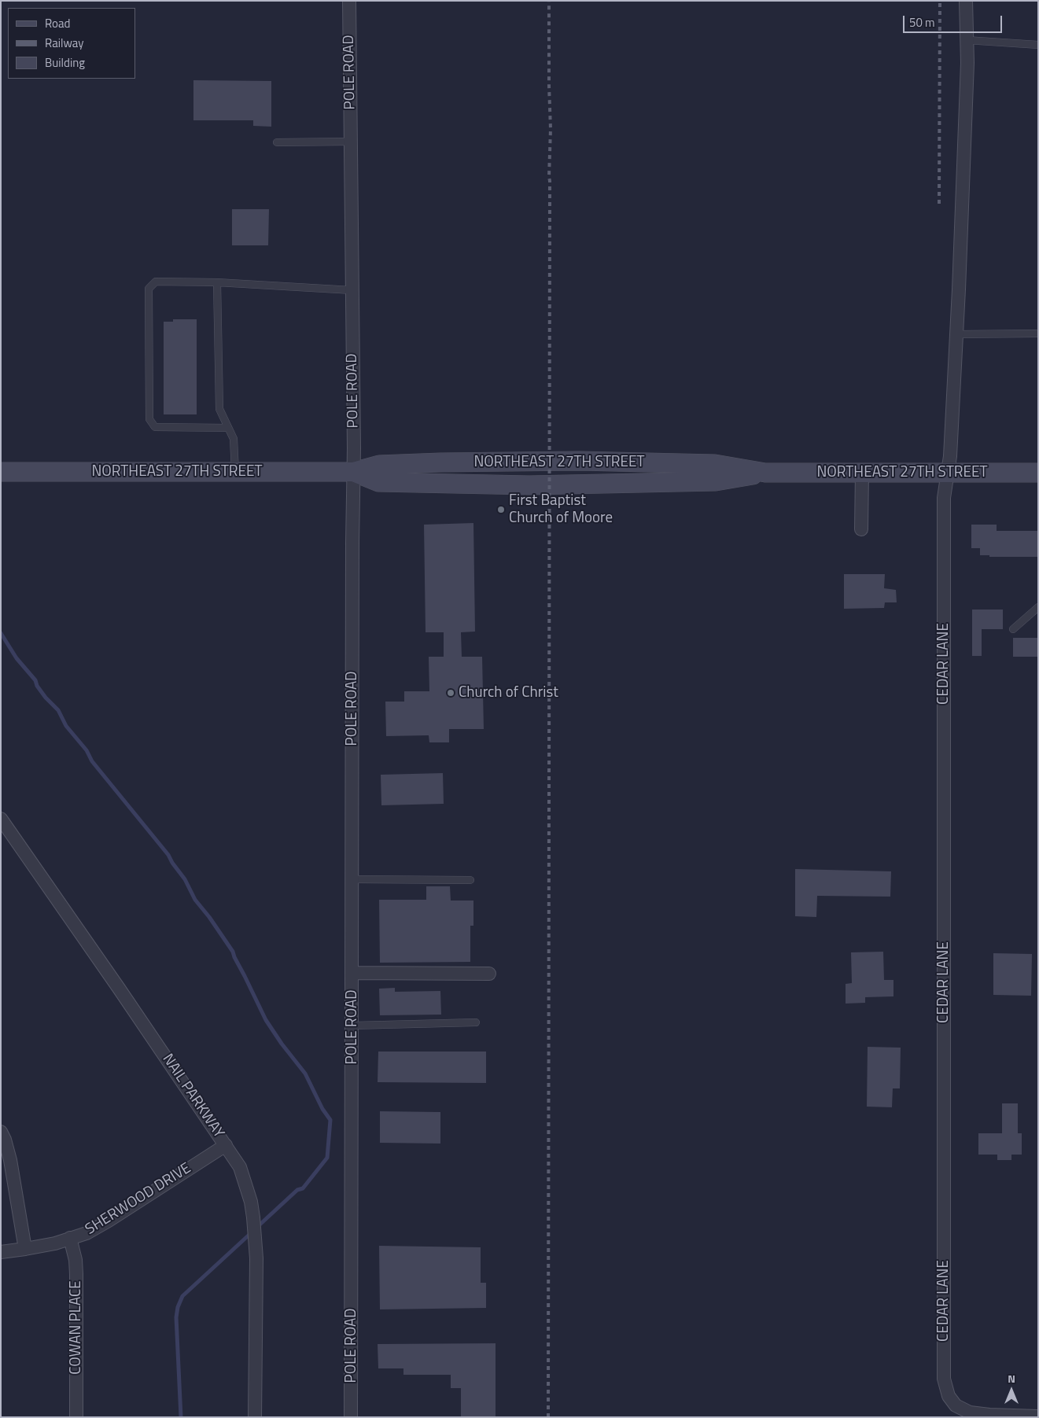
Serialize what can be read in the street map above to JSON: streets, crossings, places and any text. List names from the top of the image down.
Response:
{
  "streets": {
    "main road": ["NORTHEAST 27TH STREET"],
    "street": [
      "POLE ROAD",
      "CEDAR LANE",
      "NAIL PARKWAY",
      "SHERWOOD DRIVE",
      "COWAN PLACE"
    ]
  },
  "crossings": [
    ["POLE ROAD", "NORTHEAST 27TH STREET"],
    ["NORTHEAST 27TH STREET", "CEDAR LANE"],
    ["NAIL PARKWAY", "SHERWOOD DRIVE"],
    ["SHERWOOD DRIVE", "COWAN PLACE"]
  ],
  "places": ["First Baptist Church of Moore", "Church of Christ"],
  "legend": ["Road", "Railway", "Building"],
  "scale_bar": "50 m",
  "north": "top"
}
